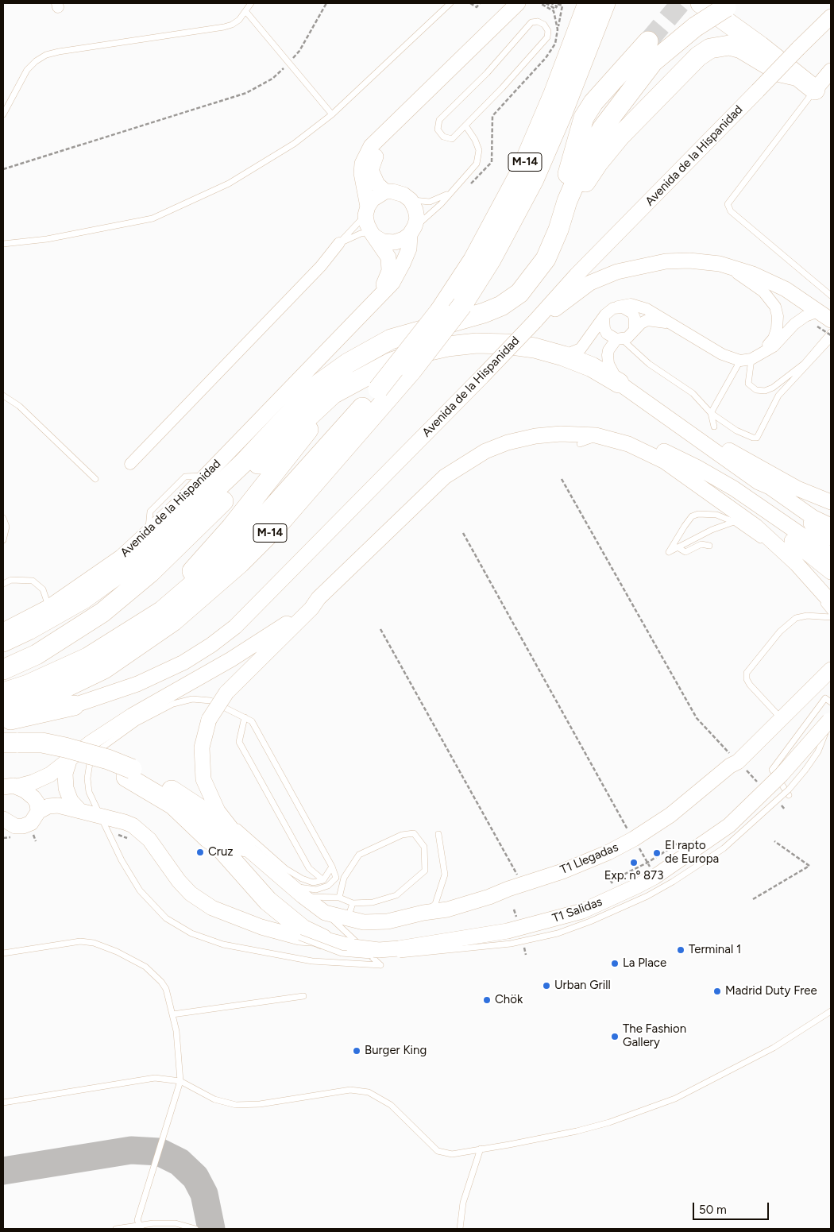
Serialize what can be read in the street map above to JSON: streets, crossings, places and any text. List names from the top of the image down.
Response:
{
  "streets": {
    "highway": ["M-14"],
    "street": ["Avenida de la Hispanidad", "T1 Llegadas", "T1 Salidas"]
  },
  "places": [
    "Cruz",
    "El rapto de Europa",
    "Exp. nº 873",
    "Terminal 1",
    "La Place",
    "Urban Grill",
    "Madrid Duty Free",
    "Chök",
    "The Fashion Gallery",
    "Burger King"
  ],
  "scale_bar": "50 m"
}
